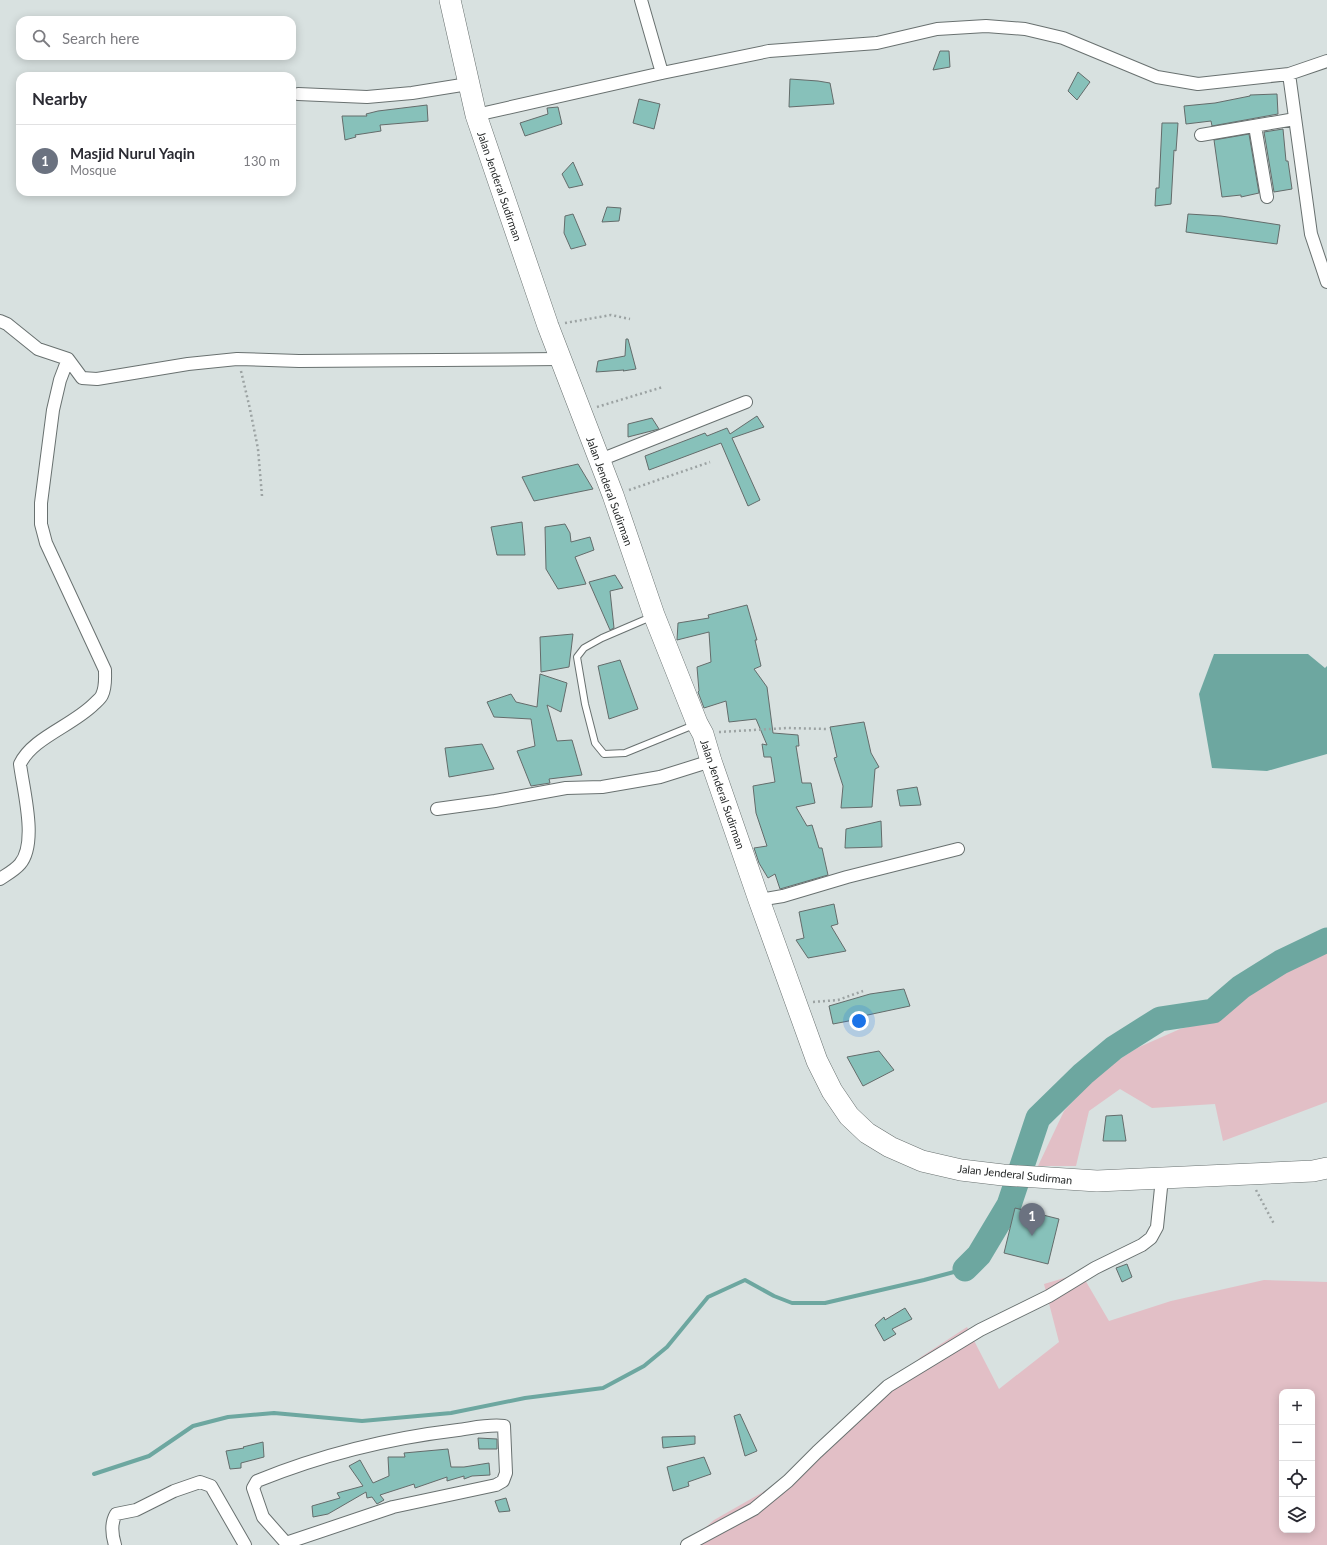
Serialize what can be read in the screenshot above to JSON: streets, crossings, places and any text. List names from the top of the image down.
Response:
{
  "streets": {
    "highway": ["Jalan Jenderal Sudirman"]
  },
  "page": {
    "search": "Search here",
    "heading": "Nearby",
    "list": [
      {
        "mark": "1",
        "name": "Masjid Nurul Yaqin",
        "note": "Mosque",
        "value": "130 m"
      }
    ],
    "pins": "1",
    "map_buttons": ["+", "−"]
  }
}
